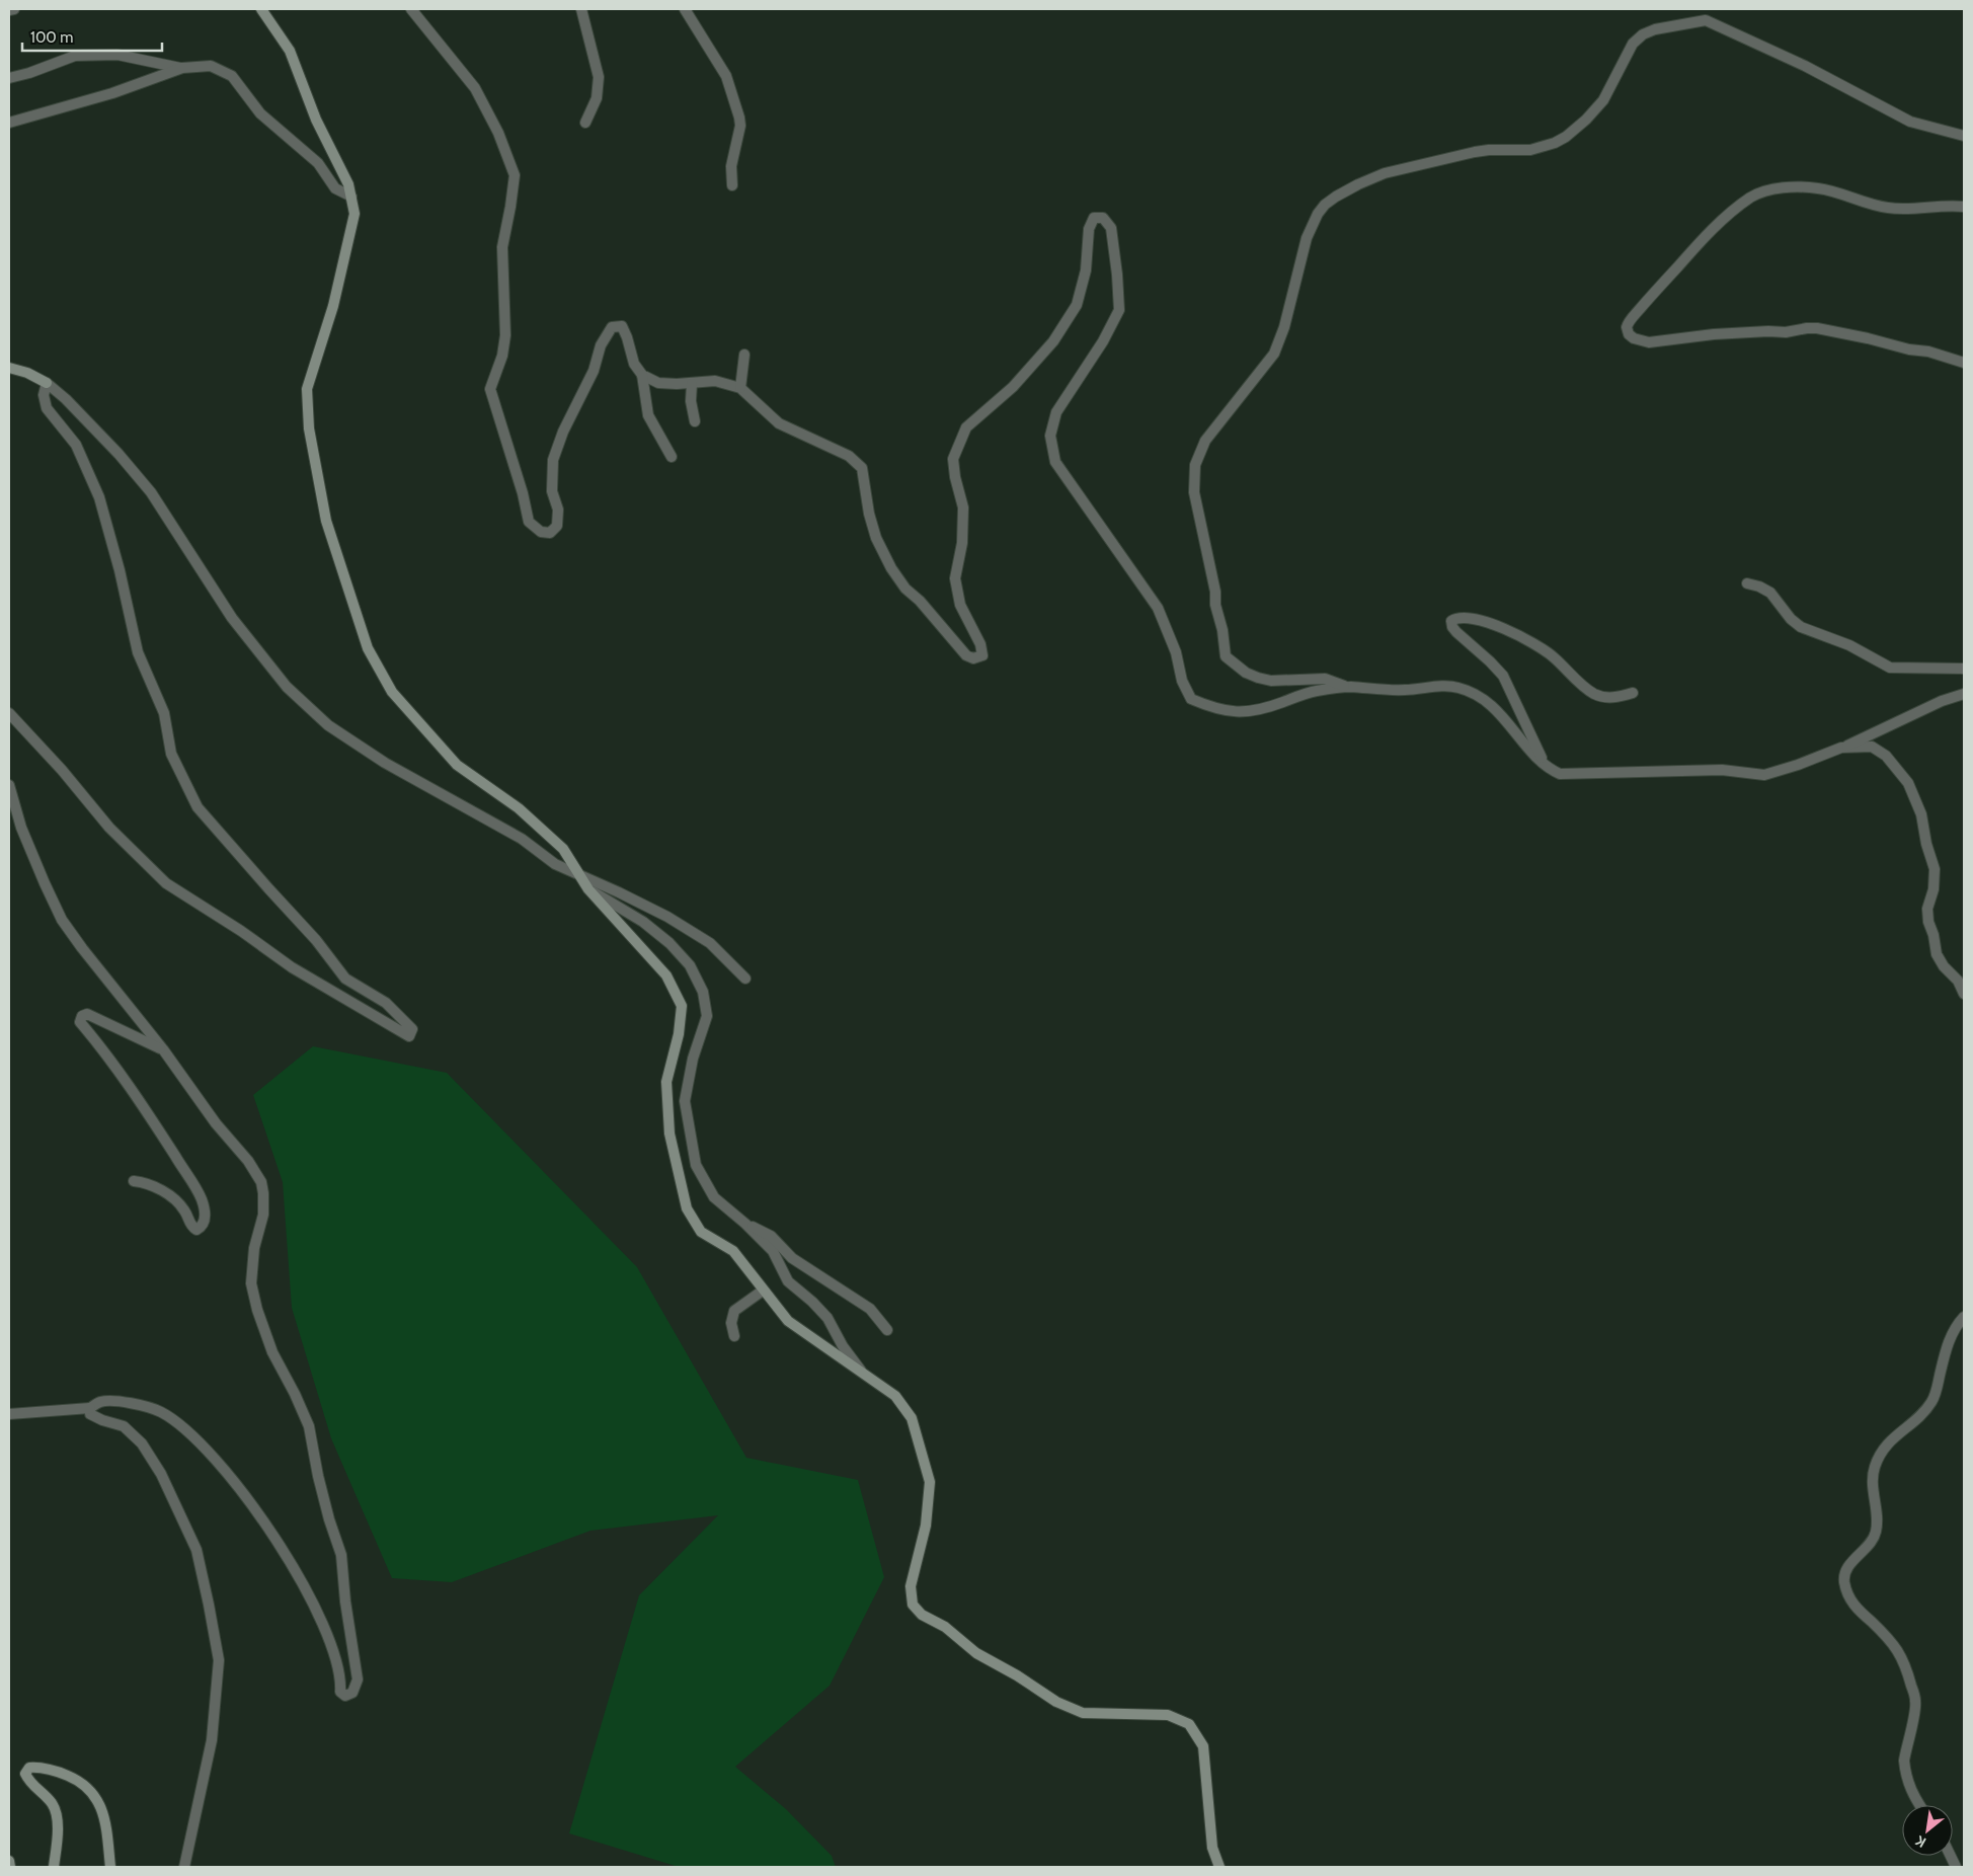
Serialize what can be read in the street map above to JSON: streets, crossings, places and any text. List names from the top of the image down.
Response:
{
  "scale_bar": "100 m",
  "north": "bottom left"
}
